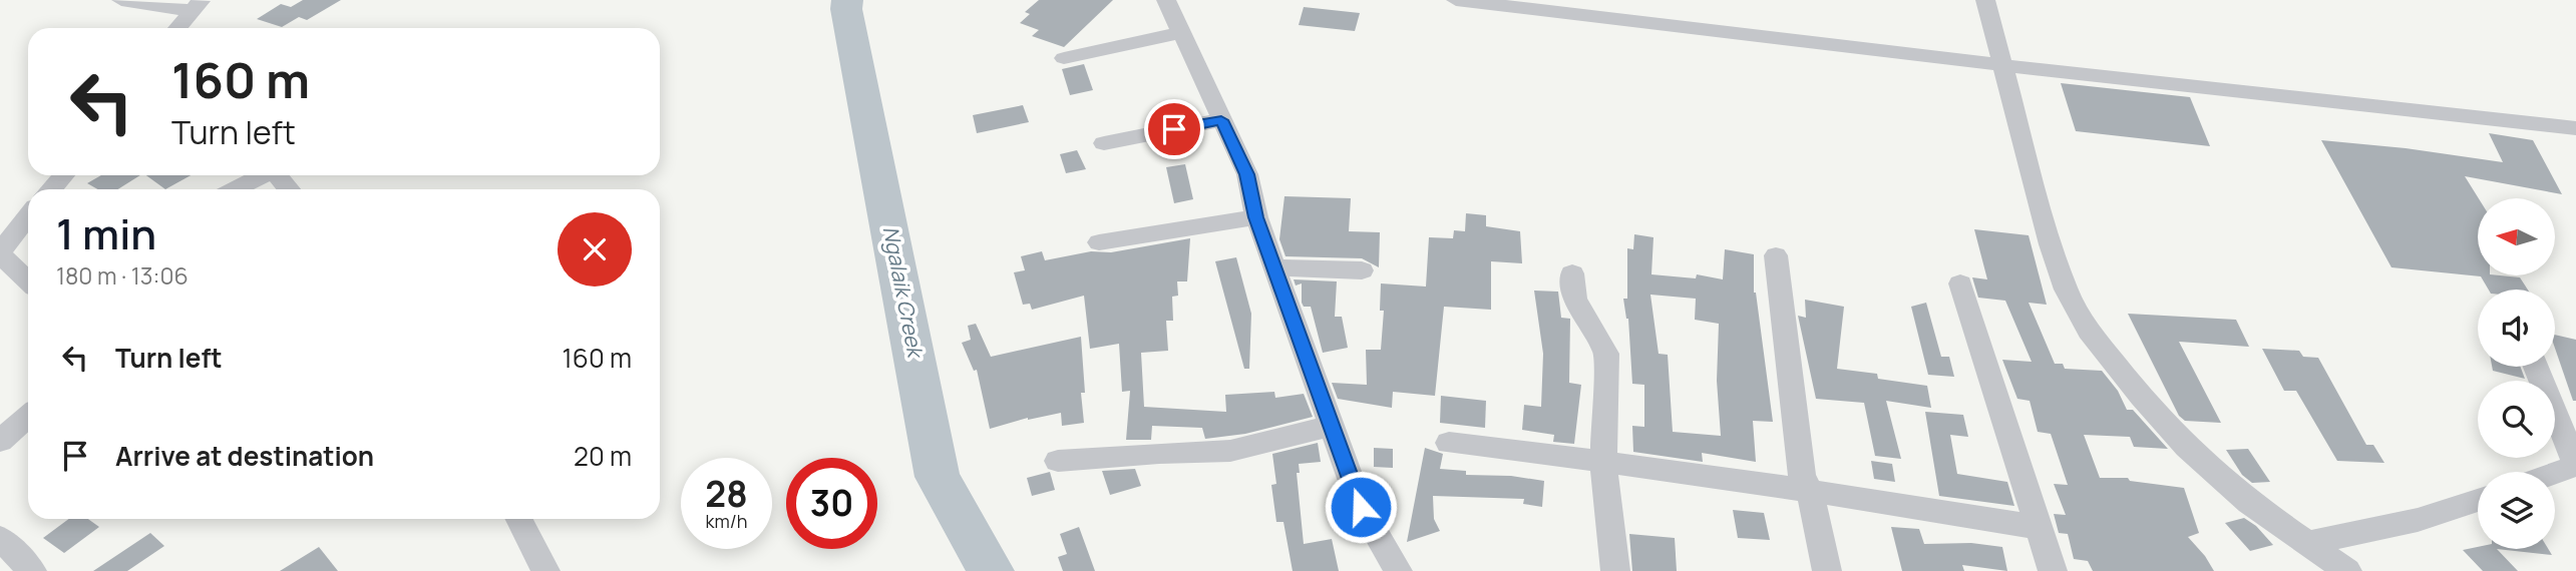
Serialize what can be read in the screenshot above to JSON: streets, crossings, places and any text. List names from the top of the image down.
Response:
{
  "water": ["Ngalaik Creek"],
  "north": "left",
  "page": {
    "turn": ["160 m", "Turn left"],
    "heading": ["1 min", "180 m · 13:06"],
    "list": [
      {
        "name": "Turn left",
        "value": "160 m"
      },
      {
        "name": "Arrive at destination",
        "value": "20 m"
      }
    ],
    "speed": "28 km/h",
    "limit": "30"
  }
}
